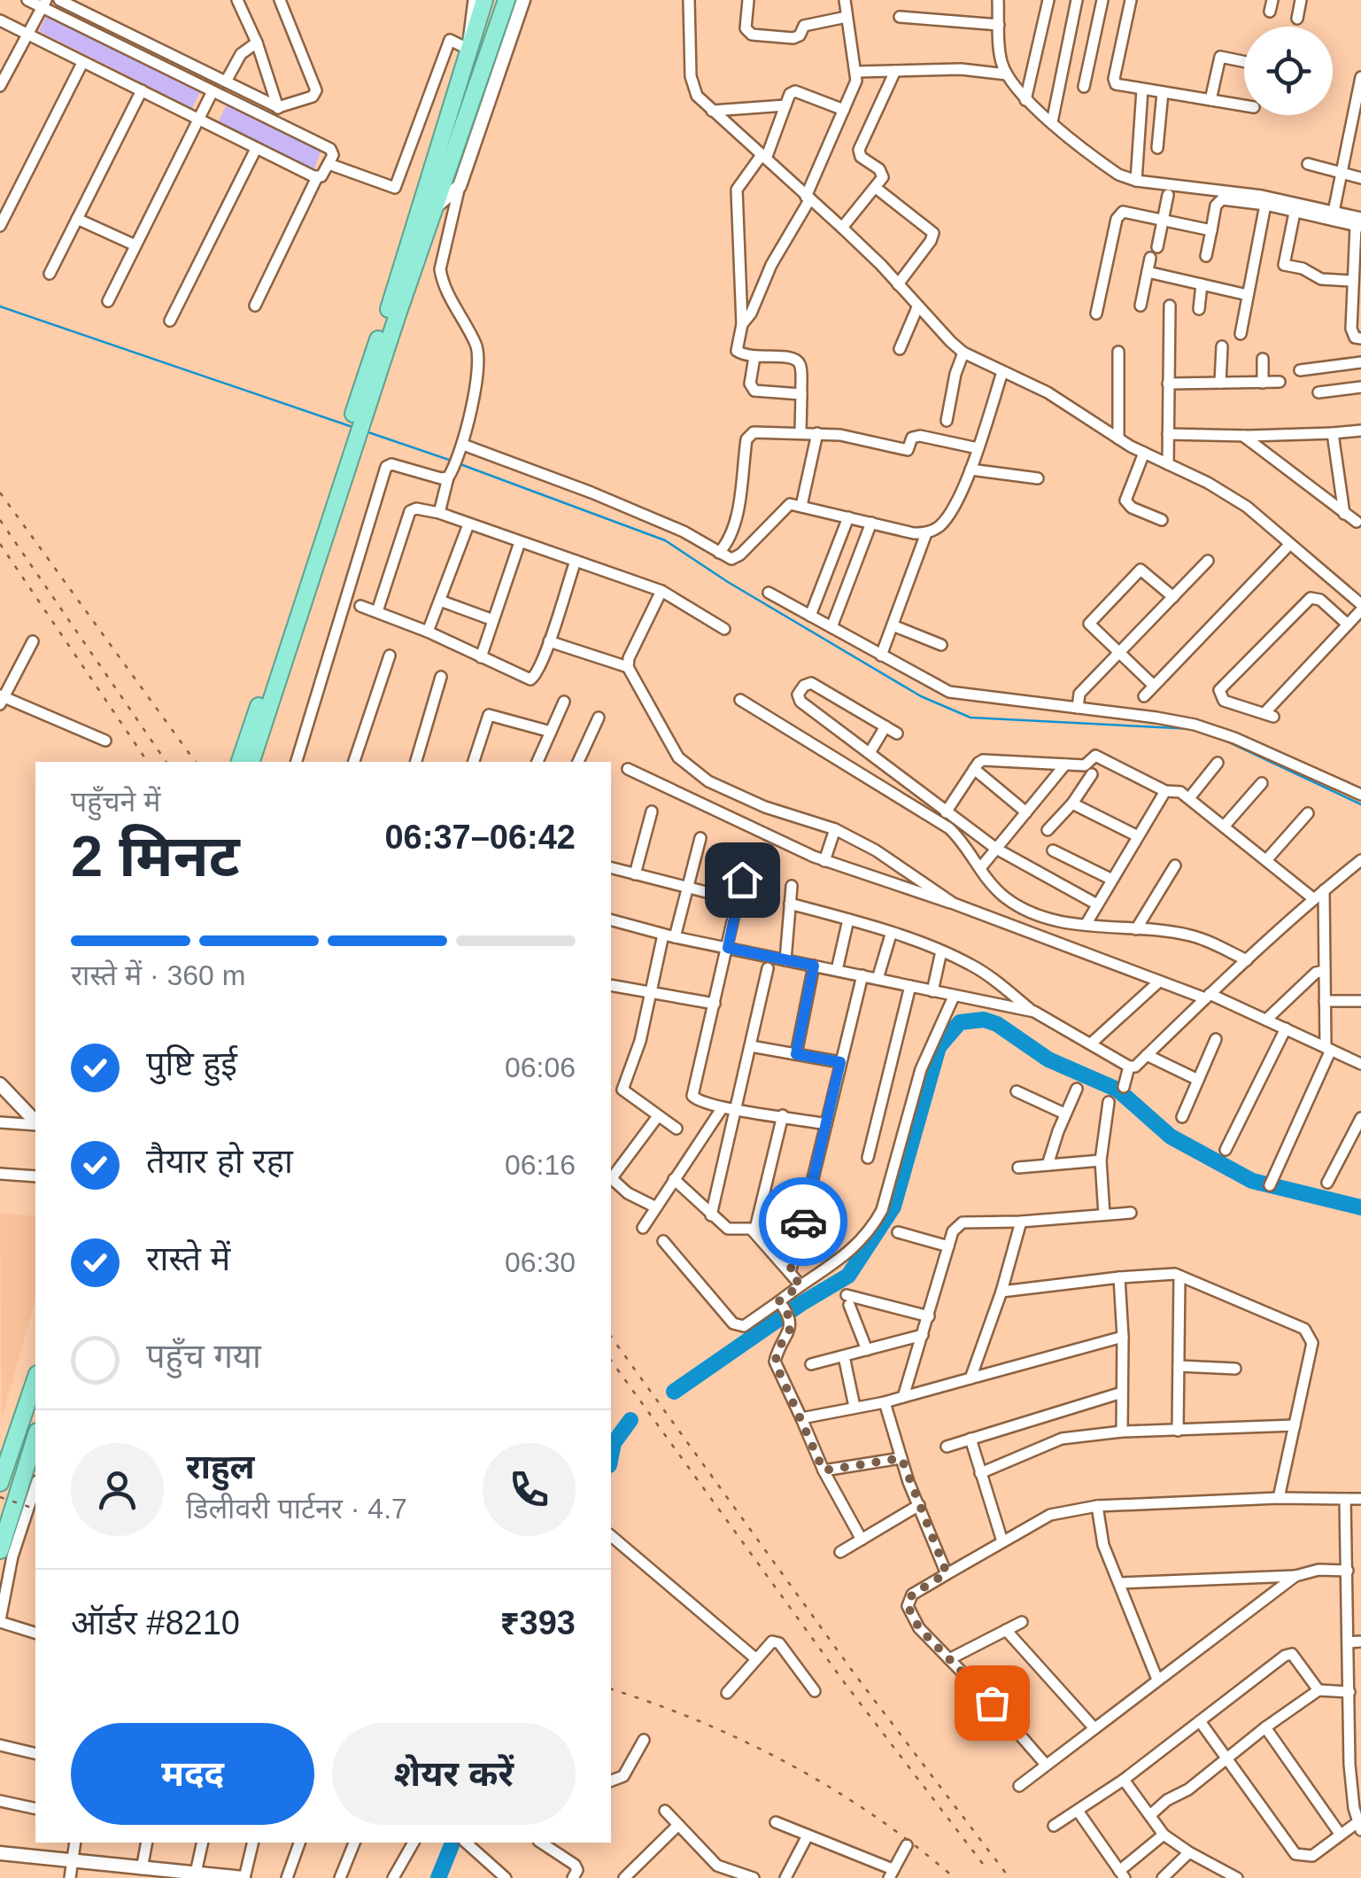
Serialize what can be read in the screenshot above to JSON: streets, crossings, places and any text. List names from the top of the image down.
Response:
{
  "page": {
    "heading": ["2 मिनट", "पहुँचने में", "06:37–06:42"],
    "panel": [
      "राहुल",
      "डिलीवरी पार्टनर · 4.7",
      "ऑर्डर #8210",
      "₹393"
    ],
    "bar": "रास्ते में · 360 m",
    "list": [
      ["पुष्टि हुई", "06:06"],
      ["तैयार हो रहा", "06:16"],
      ["रास्ते में", "06:30"],
      "पहुँच गया"
    ],
    "buttons": ["मदद", "शेयर करें"]
  }
}
